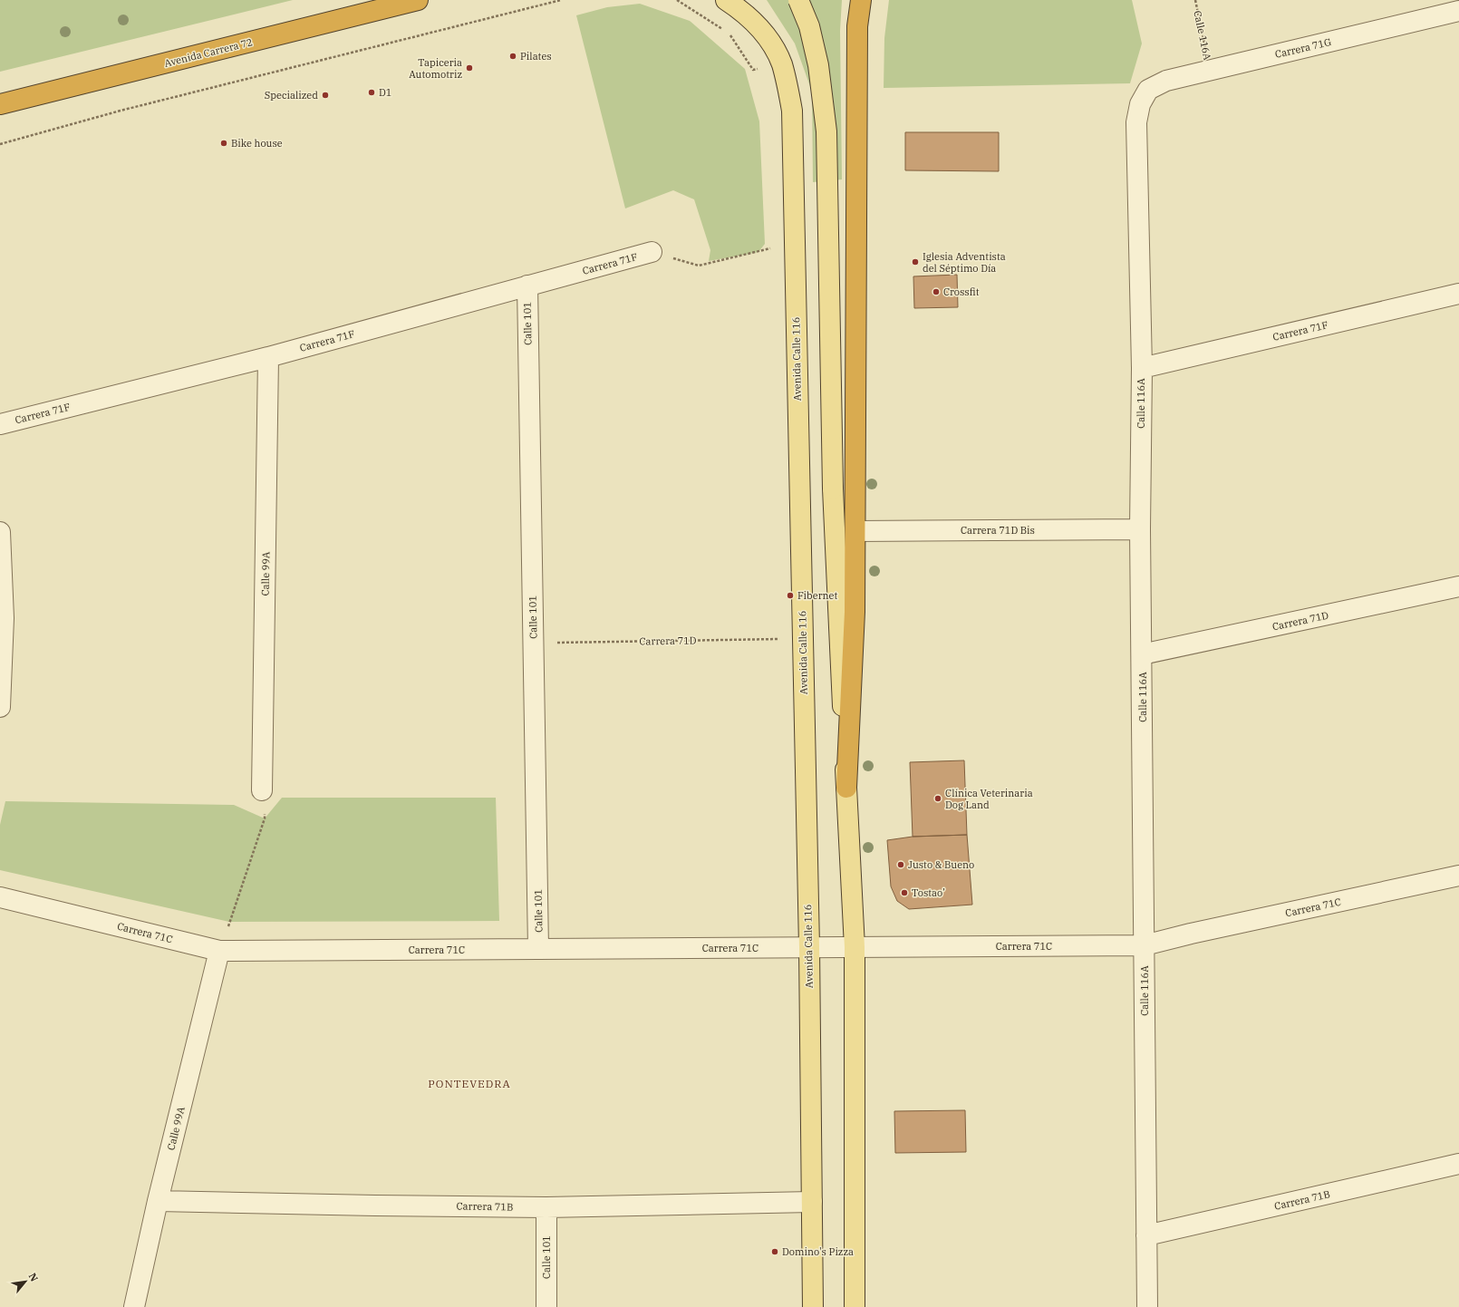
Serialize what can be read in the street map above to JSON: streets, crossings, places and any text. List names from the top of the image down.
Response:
{
  "streets": {
    "highway": ["Avenida Carrera 72"],
    "main road": ["Avenida Calle 116"],
    "street": [
      "Calle 116A",
      "Carrera 71G",
      "Carrera 71F",
      "Calle 101",
      "Carrera 71D Bis",
      "Calle 99A",
      "Carrera 71D",
      "Carrera 71C",
      "Carrera 71B"
    ]
  },
  "crossings": [
    ["Calle 116A", "Carrera 71G"],
    ["Calle 116A", "Carrera 71F"],
    ["Calle 116A", "Carrera 71D Bis"],
    ["Calle 116A", "Carrera 71D"],
    ["Calle 116A", "Carrera 71C"],
    ["Calle 116A", "Carrera 71B"],
    ["Carrera 71F", "Calle 101"],
    ["Carrera 71F", "Calle 99A"],
    ["Calle 101", "Carrera 71D"],
    ["Calle 101", "Carrera 71C"],
    ["Calle 101", "Carrera 71B"],
    ["Avenida Calle 116", "Carrera 71D"],
    ["Avenida Calle 116", "Carrera 71C"],
    ["Avenida Calle 116", "Carrera 71B"],
    ["Calle 99A", "Carrera 71C"],
    ["Calle 99A", "Carrera 71B"]
  ],
  "districts": ["PONTEVEDRA"],
  "places": [
    "Pilates",
    "Tapiceria Automotriz",
    "D1",
    "Specialized",
    "Bike house",
    "Iglesia Adventista del Séptimo Día",
    "Crossfit",
    "Fibernet",
    "Clínica Veterinaria Dog Land",
    "Justo & Bueno",
    "Tostao’",
    "Domino's Pizza"
  ],
  "north": "top right"
}
